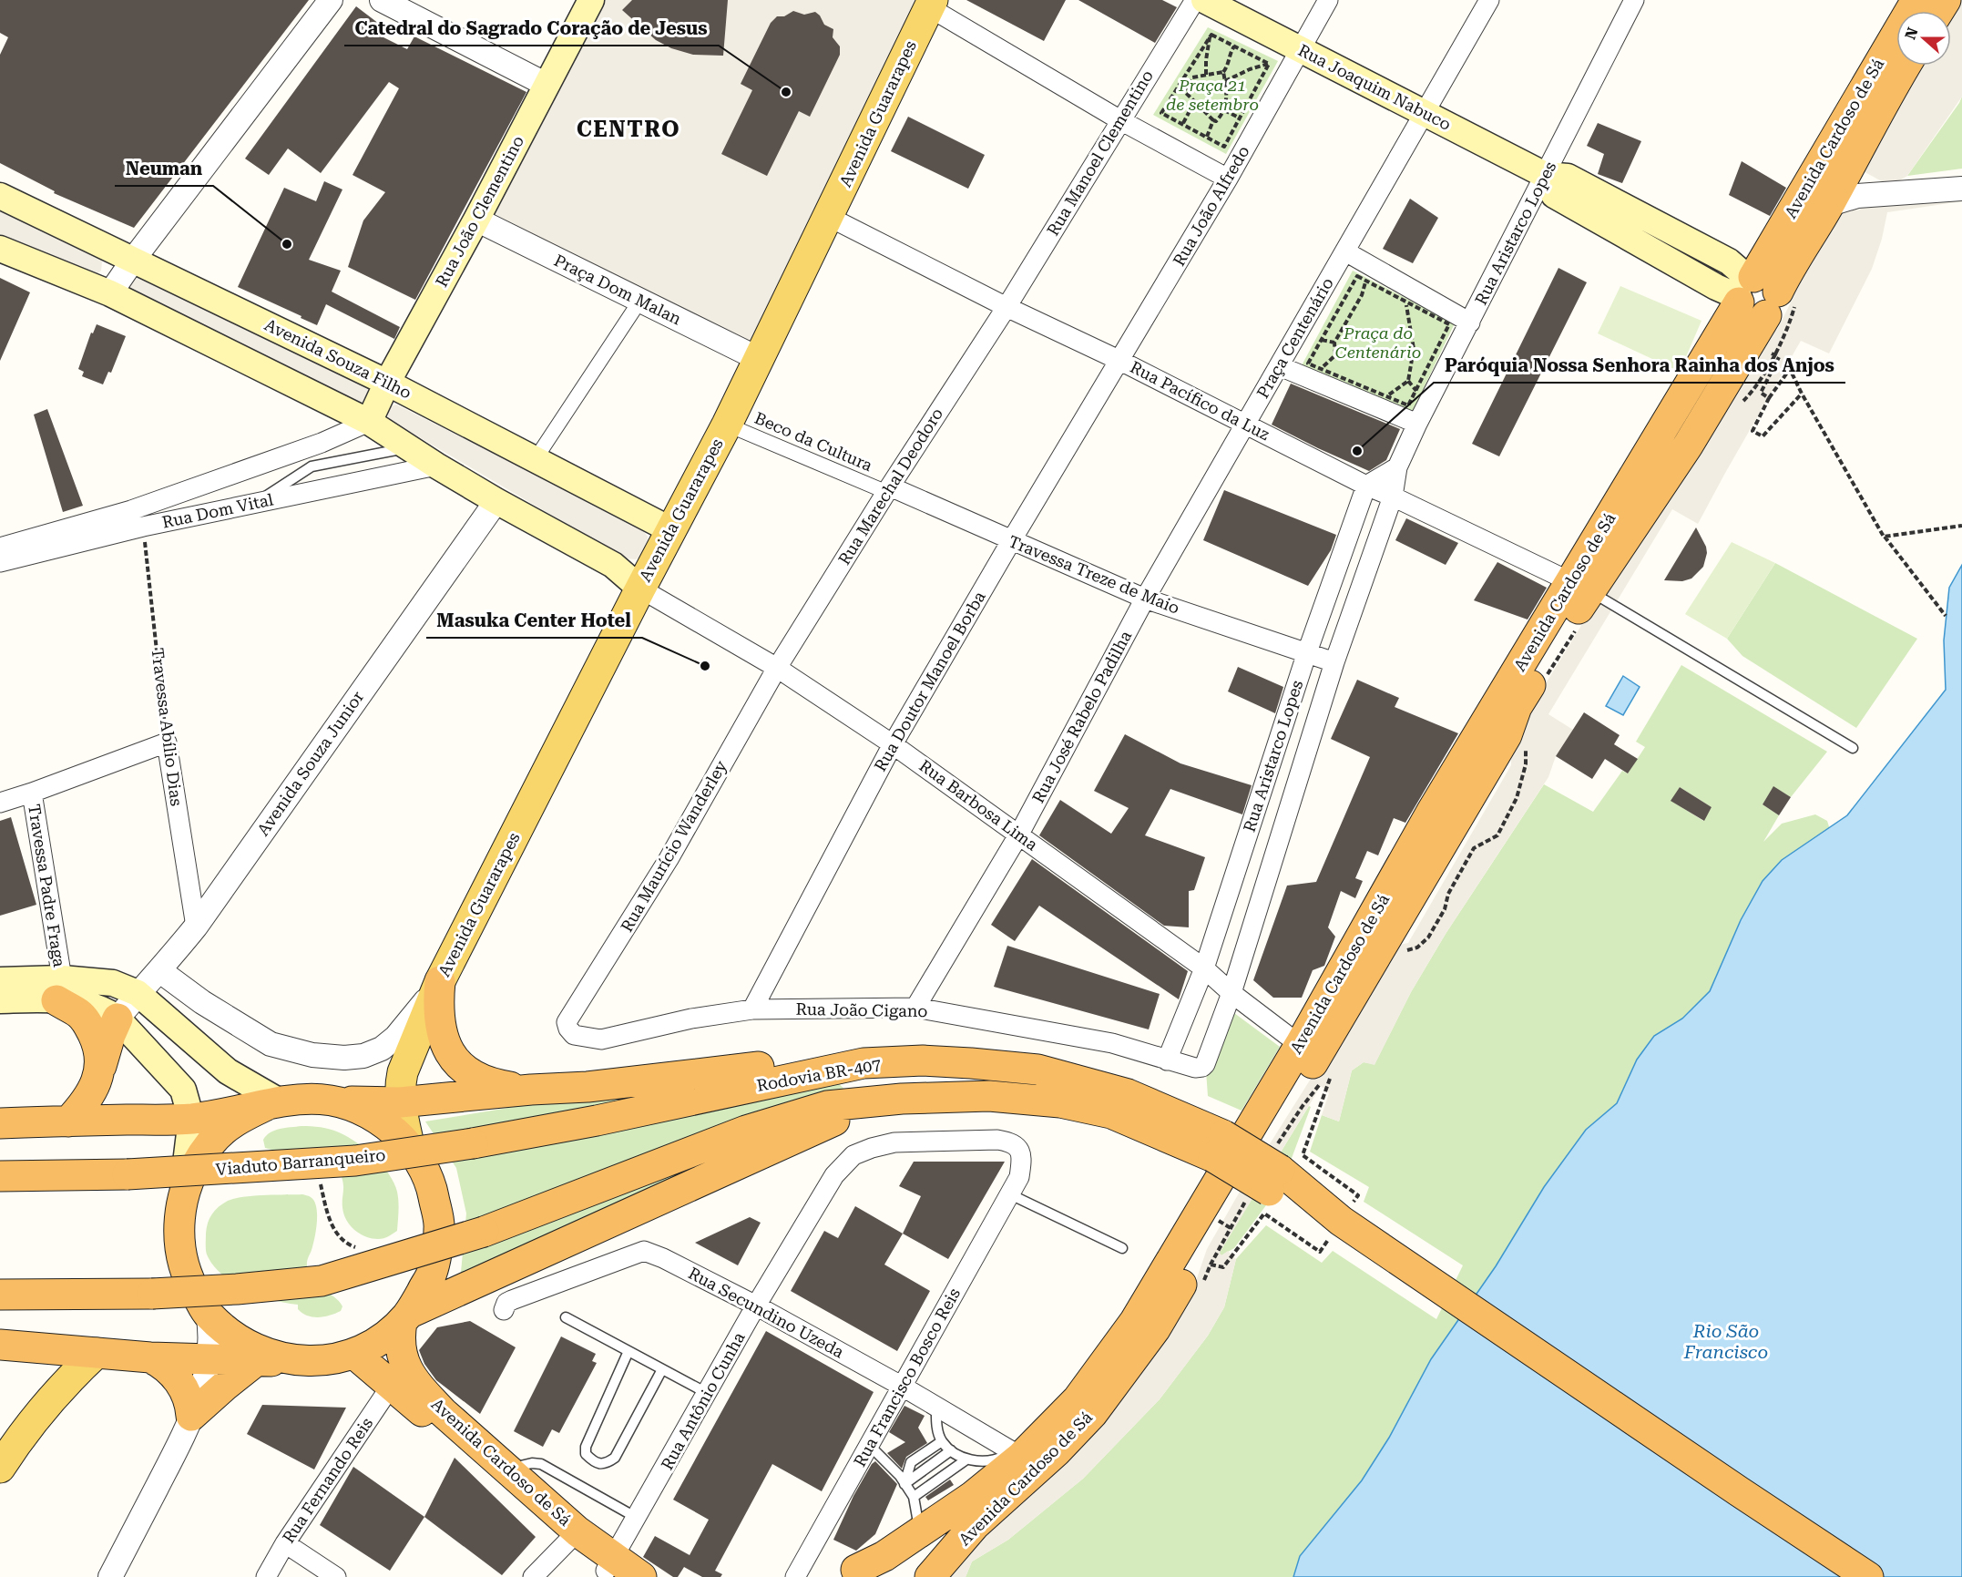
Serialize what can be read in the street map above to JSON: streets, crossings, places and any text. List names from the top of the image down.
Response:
{
  "streets": {
    "highway": ["Avenida Cardoso de Sá", "Rodovia BR-407", "Viaduto Barranqueiro"],
    "main road": [
      "Rua Joaquim Nabuco",
      "Avenida Guararapes",
      "Rua João Clementino",
      "Avenida Souza Filho"
    ],
    "street": [
      "Rua Manoel Clementino",
      "Rua João Alfredo",
      "Rua Aristarco Lopes",
      "Praça Dom Malan",
      "Praça Centenário",
      "Rua Pacífico da Luz",
      "Beco da Cultura",
      "Rua Marechal Deodoro",
      "Rua Dom Vital",
      "Travessa Treze de Maio",
      "Rua Doutor Manoel Borba",
      "Rua José Rabelo Padilha",
      "Travessa Abílio Dias",
      "Avenida Souza Junior",
      "Rua Barbosa Lima",
      "Rua Maurício Wanderley",
      "Travessa Padre Fraga",
      "Rua João Cigano",
      "Rua Secundino Uzeda",
      "Rua Francisco Bosco Reis",
      "Rua Antônio Cunha",
      "Rua Fernando Reis"
    ]
  },
  "crossings": [
    ["Rua Joaquim Nabuco", "Avenida Cardoso de Sá"],
    ["Rua Joaquim Nabuco", "Rua João Alfredo"],
    ["Rua Joaquim Nabuco", "Rua Aristarco Lopes"],
    ["Rua Joaquim Nabuco", "Praça Centenário"],
    ["Avenida Guararapes", "Praça Dom Malan"],
    ["Avenida Guararapes", "Avenida Souza Filho"],
    ["Avenida Guararapes", "Rua Pacífico da Luz"],
    ["Avenida Guararapes", "Beco da Cultura"],
    ["Avenida Guararapes", "Rua Barbosa Lima"],
    ["Avenida Cardoso de Sá", "Rua Pacífico da Luz"],
    ["Avenida Cardoso de Sá", "Rua Barbosa Lima"],
    ["Avenida Cardoso de Sá", "Rua Secundino Uzeda"],
    ["Avenida Cardoso de Sá", "Rua Antônio Cunha"],
    ["Avenida Cardoso de Sá", "Rua Fernando Reis"],
    ["Rua Manoel Clementino", "Rua Pacífico da Luz"],
    ["Rua Manoel Clementino", "Rua Marechal Deodoro"],
    ["Rua João Alfredo", "Rua Pacífico da Luz"],
    ["Rua João Alfredo", "Rua Doutor Manoel Borba"],
    ["Rua João Clementino", "Praça Dom Malan"],
    ["Rua João Clementino", "Avenida Souza Filho"],
    ["Rua João Clementino", "Rua Dom Vital"],
    ["Rua Aristarco Lopes", "Rua Pacífico da Luz"],
    ["Rua Aristarco Lopes", "Travessa Treze de Maio"],
    ["Rua Aristarco Lopes", "Rua Barbosa Lima"],
    ["Rua Aristarco Lopes", "Rua João Cigano"],
    ["Praça Centenário", "Rua Pacífico da Luz"],
    ["Praça Centenário", "Rua José Rabelo Padilha"],
    ["Rua Pacífico da Luz", "Rua Marechal Deodoro"],
    ["Rua Pacífico da Luz", "Rua Doutor Manoel Borba"],
    ["Rua Pacífico da Luz", "Rua José Rabelo Padilha"],
    ["Beco da Cultura", "Rua Marechal Deodoro"],
    ["Beco da Cultura", "Travessa Treze de Maio"],
    ["Rua Marechal Deodoro", "Travessa Treze de Maio"],
    ["Rua Marechal Deodoro", "Rua Barbosa Lima"],
    ["Rua Marechal Deodoro", "Rua Maurício Wanderley"],
    ["Rua Dom Vital", "Travessa Abílio Dias"],
    ["Travessa Treze de Maio", "Rua Doutor Manoel Borba"],
    ["Travessa Treze de Maio", "Rua José Rabelo Padilha"],
    ["Rua Doutor Manoel Borba", "Rua Barbosa Lima"],
    ["Rua Doutor Manoel Borba", "Rua João Cigano"],
    ["Rua José Rabelo Padilha", "Rua Barbosa Lima"],
    ["Rua José Rabelo Padilha", "Rua João Cigano"],
    ["Travessa Abílio Dias", "Avenida Souza Junior"],
    ["Rua Barbosa Lima", "Rua Maurício Wanderley"],
    ["Rua Maurício Wanderley", "Rua João Cigano"],
    ["Rodovia BR-407", "Viaduto Barranqueiro"],
    ["Rua Secundino Uzeda", "Rua Francisco Bosco Reis"],
    ["Rua Secundino Uzeda", "Rua Antônio Cunha"],
    ["Rua Francisco Bosco Reis", "Rua Antônio Cunha"]
  ],
  "districts": ["CENTRO"],
  "water": ["Rio São Francisco"],
  "parks": ["Praça 21 de setembro", "Praça do Centenário"],
  "places": [
    "Catedral do Sagrado Coração de Jesus",
    "Neuman",
    "Paróquia Nossa Senhora Rainha dos Anjos",
    "Masuka Center Hotel"
  ],
  "north": "left"
}
